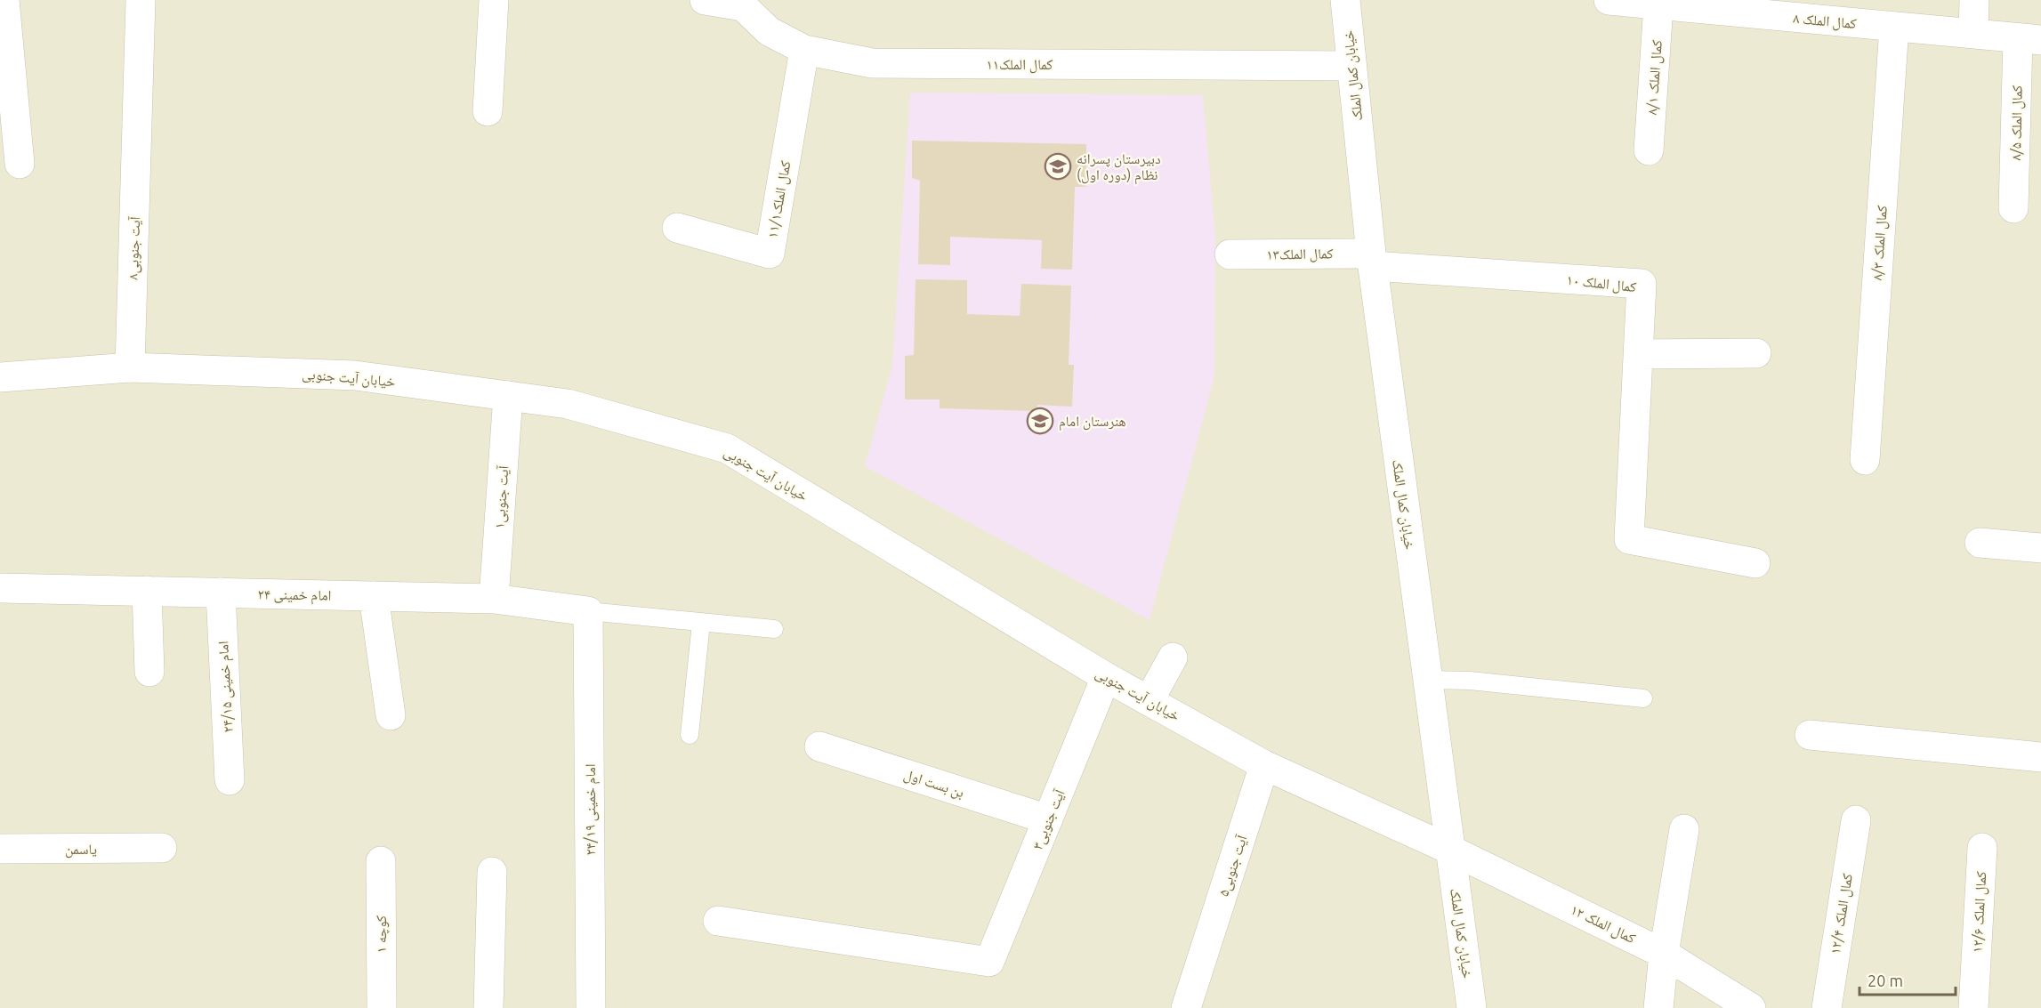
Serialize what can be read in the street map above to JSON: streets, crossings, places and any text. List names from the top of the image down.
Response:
{
  "streets": {
    "street": [
      "کمال الملک ۸",
      "کمال الملک۱۱",
      "خیابان کمال الملک",
      "کمال الملک ۸/۱",
      "کمال الملک ۸/۵",
      "کمال الملک۱۱/۱",
      "کمال الملک ۸/۳",
      "آیت جنوبی۸",
      "کمال الملک۱۳",
      "کمال الملک ۱۰",
      "خیابان آیت جنوبی",
      "آیت جنوبی۱",
      "امام خمینی ۲۴",
      "امام خمینی ۲۴/۱۵",
      "بن بست اول",
      "امام خمینی ۲۴/۱۹",
      "آیت جنوبی۳",
      "یاسمن",
      "آیت جنوبی۵",
      "کمال الملک ۱۲/۶",
      "کمال الملک ۱۲/۴",
      "کمال الملک ۱۲",
      "کوچه ۱"
    ]
  },
  "crossings": [
    ["کمال الملک ۸", "کمال الملک ۸/۱"],
    ["کمال الملک ۸", "کمال الملک ۸/۵"],
    ["کمال الملک ۸", "کمال الملک ۸/۳"],
    ["کمال الملک۱۱", "خیابان کمال الملک"],
    ["کمال الملک۱۱", "کمال الملک۱۱/۱"],
    ["خیابان کمال الملک", "کمال الملک۱۳"],
    ["خیابان کمال الملک", "کمال الملک ۱۰"],
    ["خیابان کمال الملک", "خیابان آیت جنوبی"],
    ["خیابان کمال الملک", "کمال الملک ۱۲"],
    ["آیت جنوبی۸", "خیابان آیت جنوبی"],
    ["کمال الملک۱۳", "کمال الملک ۱۰"],
    ["خیابان آیت جنوبی", "آیت جنوبی۱"],
    ["خیابان آیت جنوبی", "آیت جنوبی۳"],
    ["خیابان آیت جنوبی", "آیت جنوبی۵"],
    ["خیابان آیت جنوبی", "کمال الملک ۱۲"],
    ["آیت جنوبی۱", "امام خمینی ۲۴"],
    ["امام خمینی ۲۴", "امام خمینی ۲۴/۱۵"],
    ["امام خمینی ۲۴", "امام خمینی ۲۴/۱۹"],
    ["بن بست اول", "آیت جنوبی۳"]
  ],
  "places": {
    "school or university": ["دبیرستان پسرانه نظام (دوره اول)", "هنرستان امام"]
  },
  "scale_bar": "20 m"
}
